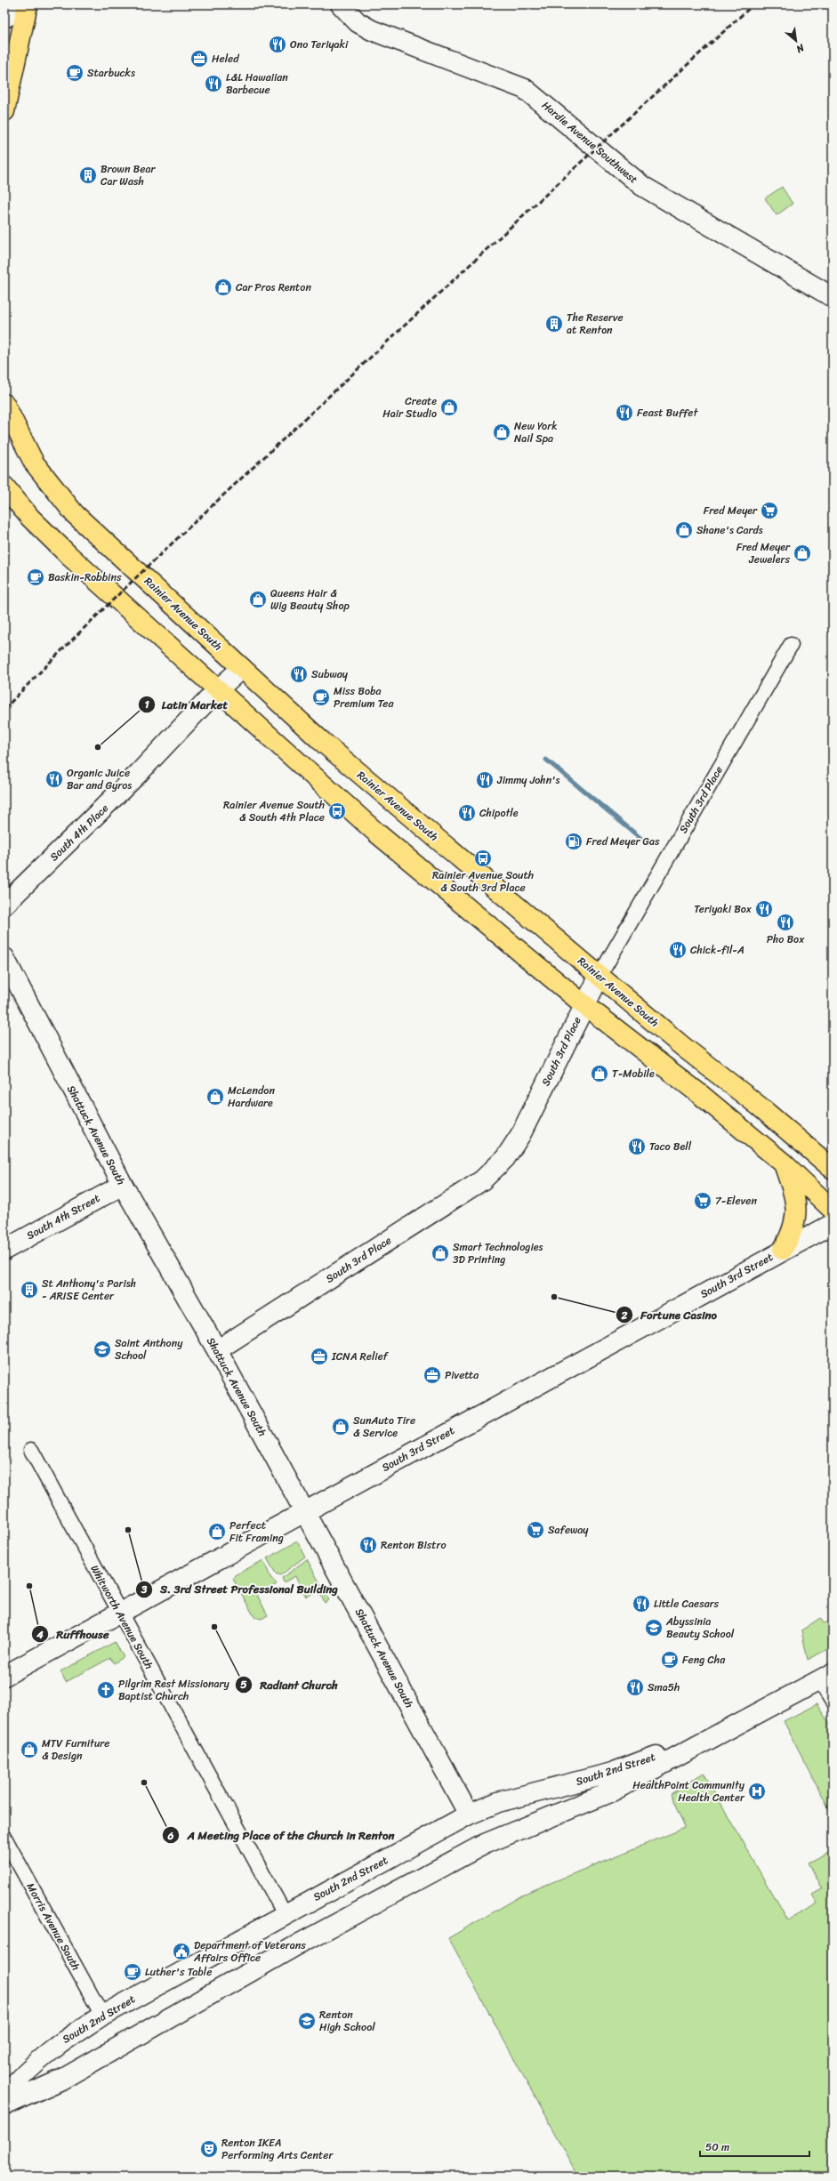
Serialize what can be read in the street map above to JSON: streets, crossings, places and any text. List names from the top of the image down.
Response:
{
  "streets": {
    "main road": [
      "Hardie Avenue Southwest",
      "Rainier Avenue South",
      "South 3rd Place",
      "South 4th Place",
      "Shattuck Avenue South",
      "South 4th Street",
      "South 3rd Street",
      "South 2nd Street"
    ],
    "street": ["Whitworth Avenue South", "Morris Avenue South"]
  },
  "crossings": [
    ["Rainier Avenue South", "South 3rd Place"],
    ["Rainier Avenue South", "South 4th Place"],
    ["South 3rd Place", "Shattuck Avenue South"],
    ["Shattuck Avenue South", "South 4th Street"],
    ["Shattuck Avenue South", "South 3rd Street"],
    ["Shattuck Avenue South", "South 2nd Street"],
    ["South 3rd Street", "Whitworth Avenue South"],
    ["Whitworth Avenue South", "South 2nd Street"],
    ["South 2nd Street", "Morris Avenue South"]
  ],
  "places": {
    "restaurant": [
      "Ono Teriyaki",
      "L&L Hawaiian Barbecue",
      "Feast Buffet",
      "Subway",
      "Organic Juice Bar and Gyros",
      "Jimmy John's",
      "Chipotle",
      "Teriyaki Box",
      "Pho Box",
      "Chick-fil-A",
      "Taco Bell",
      "Renton Bistro",
      "Little Caesars",
      "Sma5h"
    ],
    "office": ["Heled", "ICNA Relief", "Pivetta"],
    "cafe": [
      "Starbucks",
      "Baskin-Robbins",
      "Miss Boba Premium Tea",
      "Feng Cha",
      "Luther's Table"
    ],
    "building": ["Brown Bear Car Wash", "The Reserve at Renton", "St Anthony's Parish - ARISE Center"],
    "shop": [
      "Car Pros Renton",
      "Create Hair Studio",
      "New York Nail Spa",
      "Shane's Cards",
      "Fred Meyer Jewelers",
      "Queens Hair & Wig Beauty Shop",
      "T-Mobile",
      "McLendon Hardware",
      "Smart Technologies 3D Printing",
      "SunAuto Tire & Service",
      "Perfect Fit Framing",
      "MTV Furniture & Design"
    ],
    "supermarket": ["Fred Meyer", "7-Eleven", "Safeway"],
    "other": [
      "Latin Market",
      "Fortune Casino",
      "S. 3rd Street Professional Building",
      "Ruffhouse",
      "Radiant Church",
      "A Meeting Place of the Church in Renton"
    ],
    "bus stop": ["Rainier Avenue South & South 4th Place", "Rainier Avenue South & South 3rd Place"],
    "fuel station": ["Fred Meyer Gas"],
    "school or university": ["Saint Anthony School", "Abyssinia Beauty School", "Renton High School"],
    "church": ["Pilgrim Rest Missionary Baptist Church"],
    "hospital": ["HealthPoint Community Health Center"],
    "public building": ["Department of Veterans Affairs Office"],
    "theatre": ["Renton IKEA Performing Arts Center"]
  },
  "scale_bar": "50 m",
  "north": "bottom right"
}
